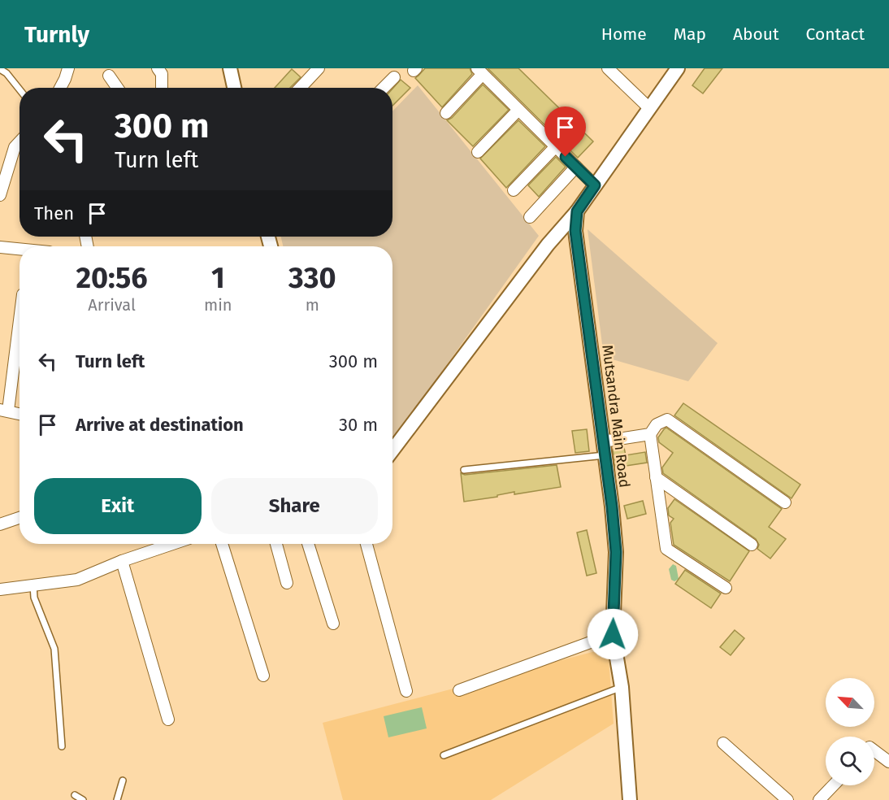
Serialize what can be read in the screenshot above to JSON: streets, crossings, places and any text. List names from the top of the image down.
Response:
{
  "streets": {
    "street": ["Mutsandra Main Road"]
  },
  "north": "top left",
  "page": {
    "header": "Turnly",
    "nav": [
      "Home",
      "Map",
      "About",
      "Contact"
    ],
    "turn": ["300 m", "Turn left"],
    "then": "Then",
    "eta": [
      "20:56",
      "Arrival",
      "1",
      "min",
      "330",
      "m"
    ],
    "list": [
      {
        "name": "Turn left",
        "value": "300 m"
      },
      {
        "name": "Arrive at destination",
        "value": "30 m"
      }
    ],
    "buttons": ["Exit", "Share"]
  }
}
